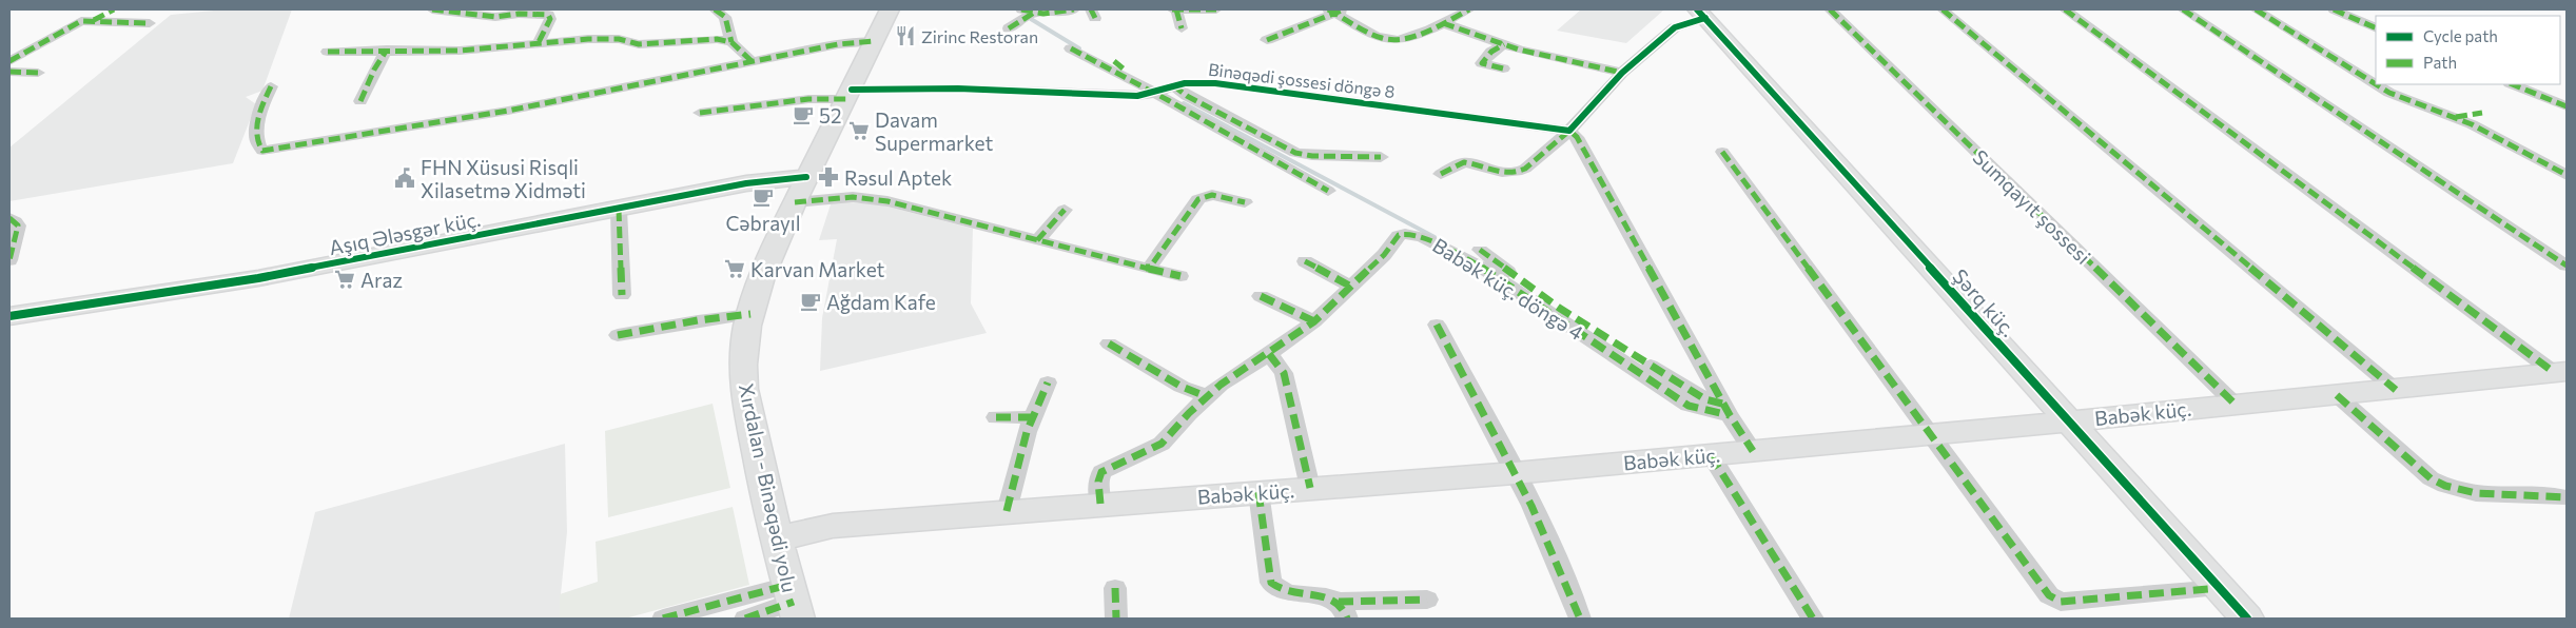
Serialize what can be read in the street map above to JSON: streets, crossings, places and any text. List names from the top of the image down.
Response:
{
  "streets": {
    "main road": [
      "Aşıq Ələsgər küç.",
      "Şərq küç.",
      "Babək küç.",
      "Xırdalan - Binəqədi yolu"
    ],
    "street": ["Binəqədi şossesi döngə 8", "Sumqayıt şossesi", "Babək küç. döngə 4"]
  },
  "crossings": [
    ["Binəqədi şossesi döngə 8", "Xırdalan - Binəqədi yolu"],
    ["Sumqayıt şossesi", "Babək küç."],
    ["Aşıq Ələsgər küç.", "Xırdalan - Binəqədi yolu"],
    ["Babək küç. döngə 4", "Babək küç."],
    ["Şərq küç.", "Babək küç."],
    ["Babək küç.", "Xırdalan - Binəqədi yolu"]
  ],
  "places": {
    "restaurant": ["Zirinc Restoran"],
    "cafe": ["52", "Cəbrayıl", "Ağdam Kafe"],
    "supermarket": ["Davam Supermarket", "Karvan Market", "Araz"],
    "pharmacy": ["Rəsul Aptek"],
    "public building": ["FHN Xüsusi Risqli Xilasetmə Xidməti"]
  },
  "legend": ["Cycle path", "Path"]
}
